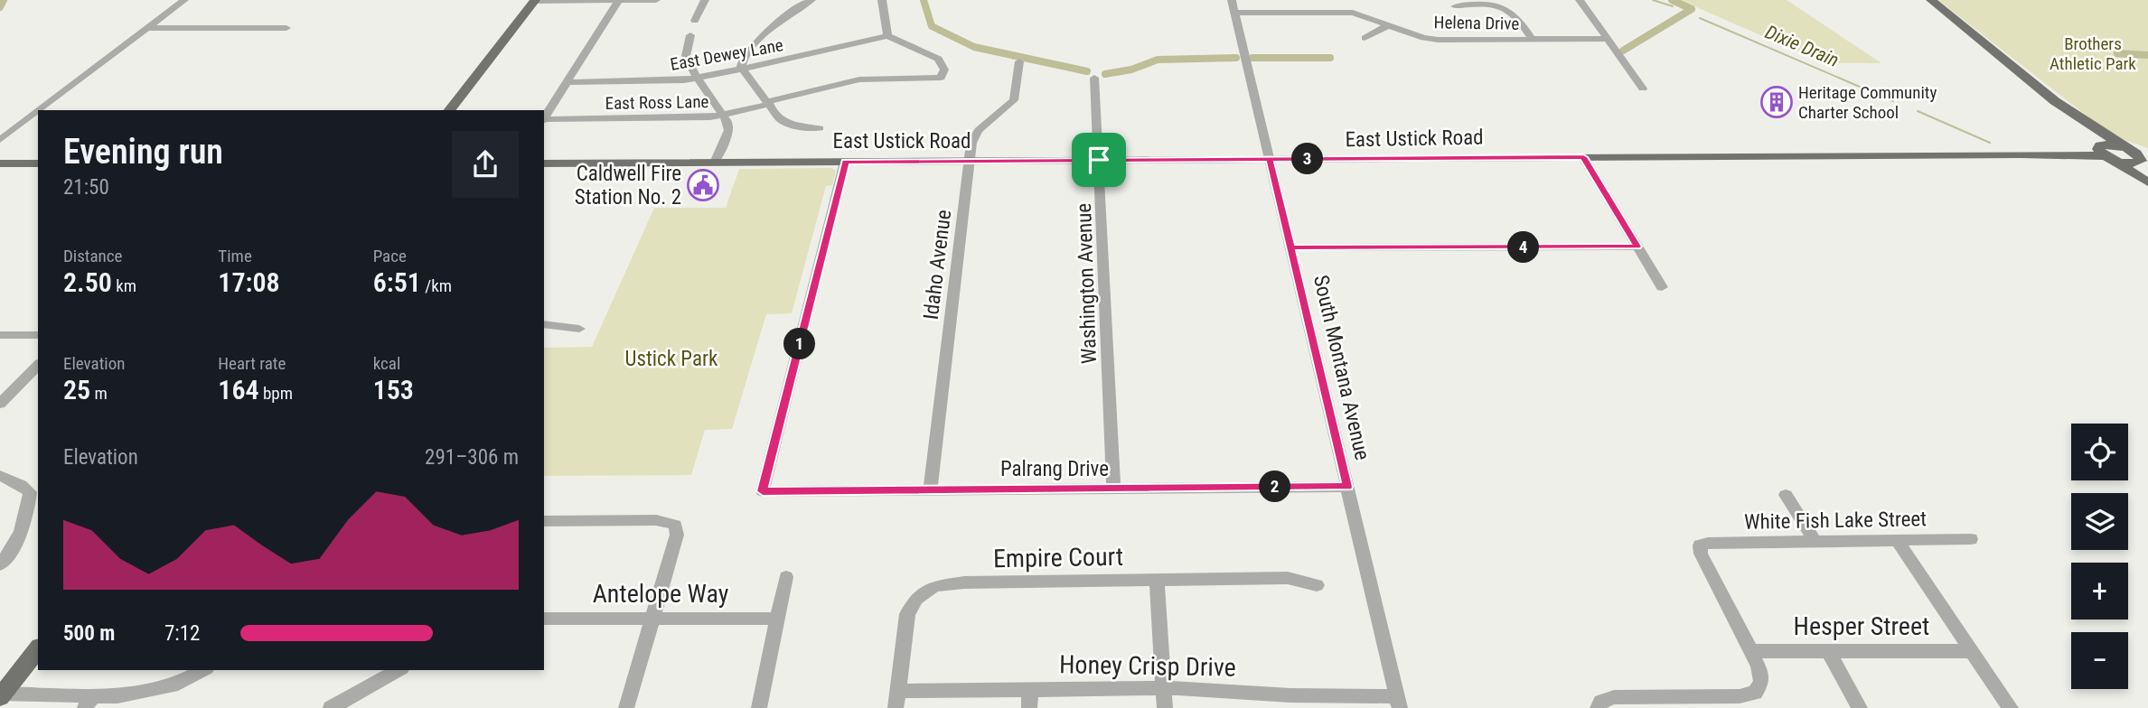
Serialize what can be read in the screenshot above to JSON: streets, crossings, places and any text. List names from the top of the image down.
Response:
{
  "streets": {
    "main road": ["East Ustick Road"],
    "street": [
      "Helena Drive",
      "East Dewey Lane",
      "East Ross Lane",
      "Idaho Avenue",
      "Washington Avenue",
      "South Montana Avenue",
      "Palrang Drive",
      "White Fish Lake Street",
      "Empire Court",
      "Antelope Way",
      "Hesper Street",
      "Honey Crisp Drive"
    ]
  },
  "crossings": [
    ["Helena Drive", "South Montana Avenue"],
    ["East Dewey Lane", "East Ross Lane"],
    ["East Ustick Road", "Idaho Avenue"],
    ["East Ustick Road", "Washington Avenue"],
    ["East Ustick Road", "South Montana Avenue"],
    ["East Ustick Road", "Palrang Drive"],
    ["Idaho Avenue", "Palrang Drive"],
    ["Washington Avenue", "Palrang Drive"],
    ["South Montana Avenue", "Palrang Drive"],
    ["South Montana Avenue", "Honey Crisp Drive"],
    ["White Fish Lake Street", "Hesper Street"],
    ["Empire Court", "Honey Crisp Drive"]
  ],
  "water": ["Dixie Drain"],
  "parks": ["Brothers Athletic Park", "Ustick Park"],
  "places": {
    "building": ["Heritage Community Charter School"],
    "public building": ["Caldwell Fire Station No. 2"]
  },
  "page": {
    "heading": ["Evening run", "21:50"],
    "pins": [
      "3",
      "4",
      "1",
      "2"
    ],
    "stats": [
      ["Distance", "2.50 km"],
      ["Time", "17:08"],
      ["Pace", "6:51 /km"],
      ["Elevation", "25 m"],
      ["Heart rate", "164 bpm"],
      ["kcal", "153"]
    ],
    "map_buttons": ["+", "−"],
    "chart": ["Elevation", "291–306 m"],
    "list": [
      {
        "name": "500 m",
        "note": "7:12"
      }
    ]
  }
}
